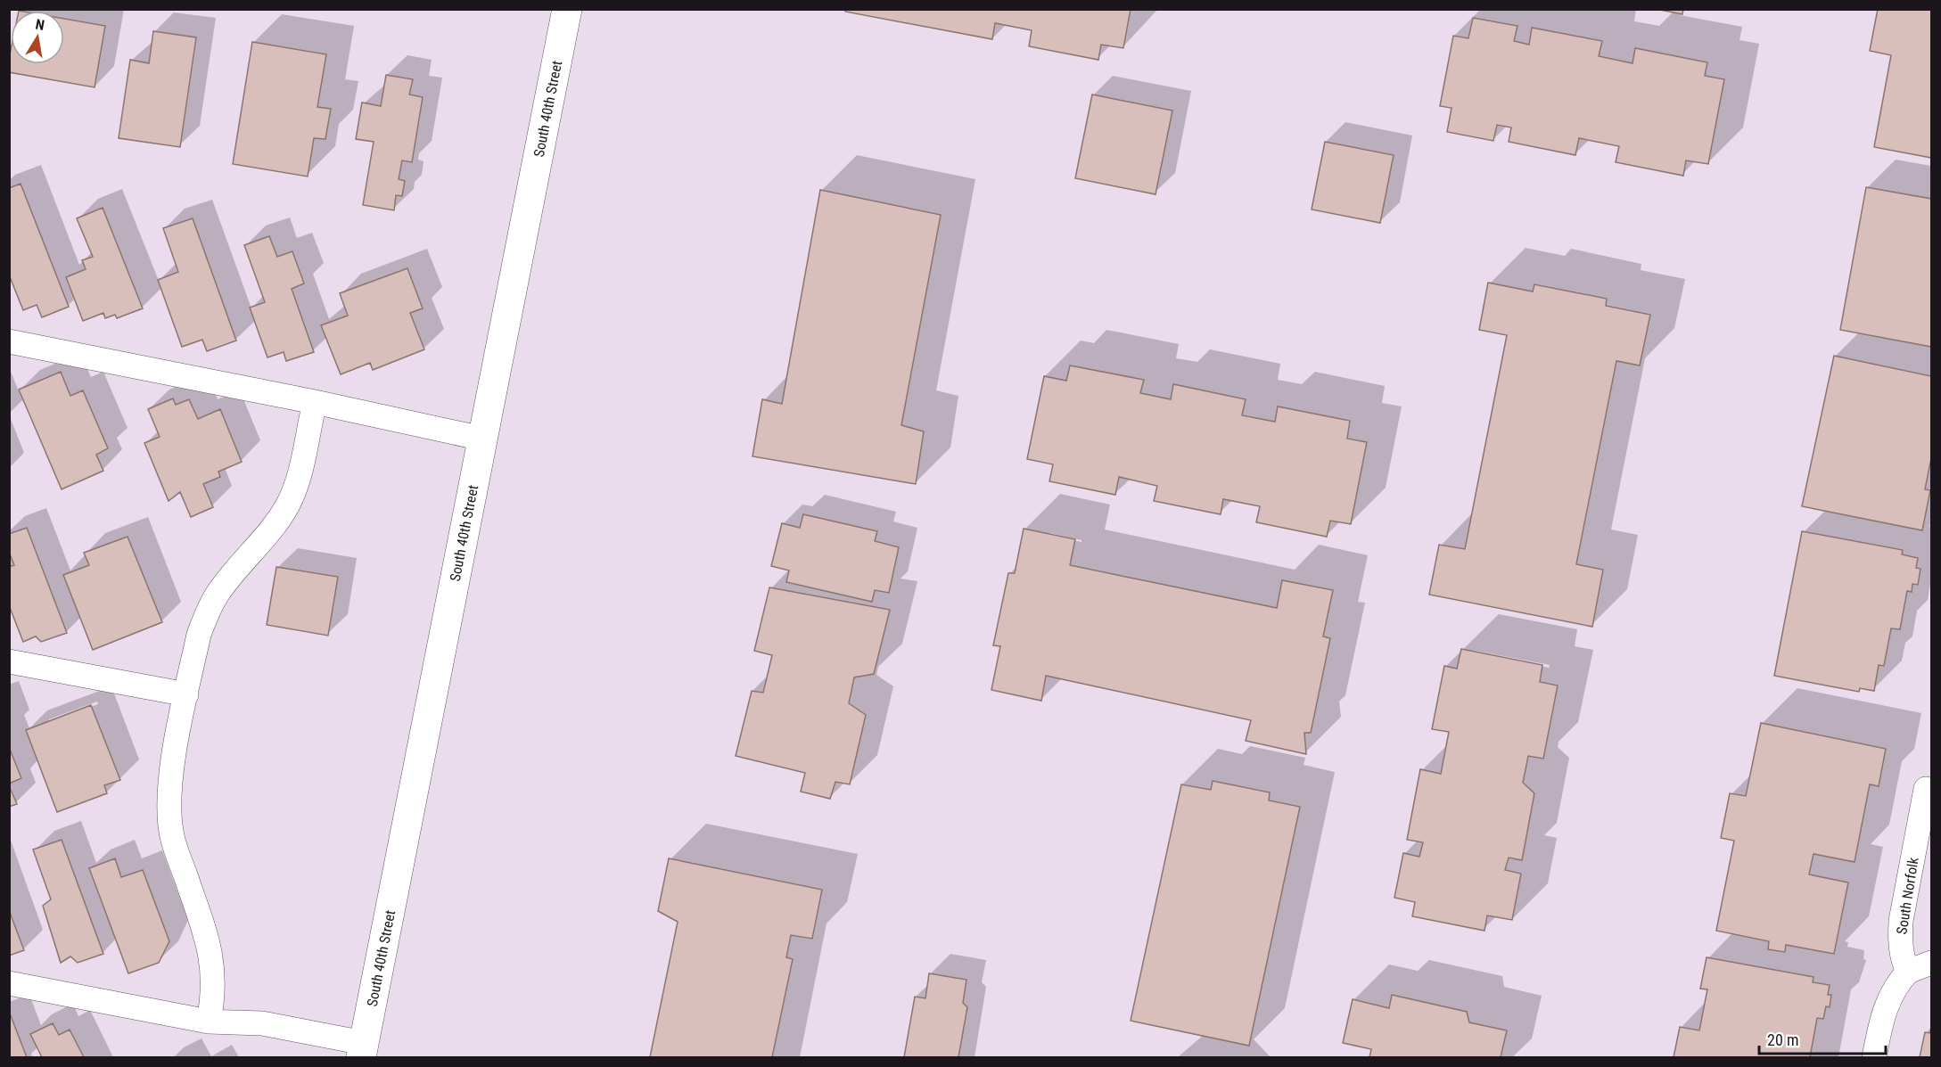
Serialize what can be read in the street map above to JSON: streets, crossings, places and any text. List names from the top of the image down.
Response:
{
  "streets": {
    "street": ["South 40th Street"],
    "lane": ["South Norfolk"]
  },
  "scale_bar": "20 m",
  "north": "top"
}
